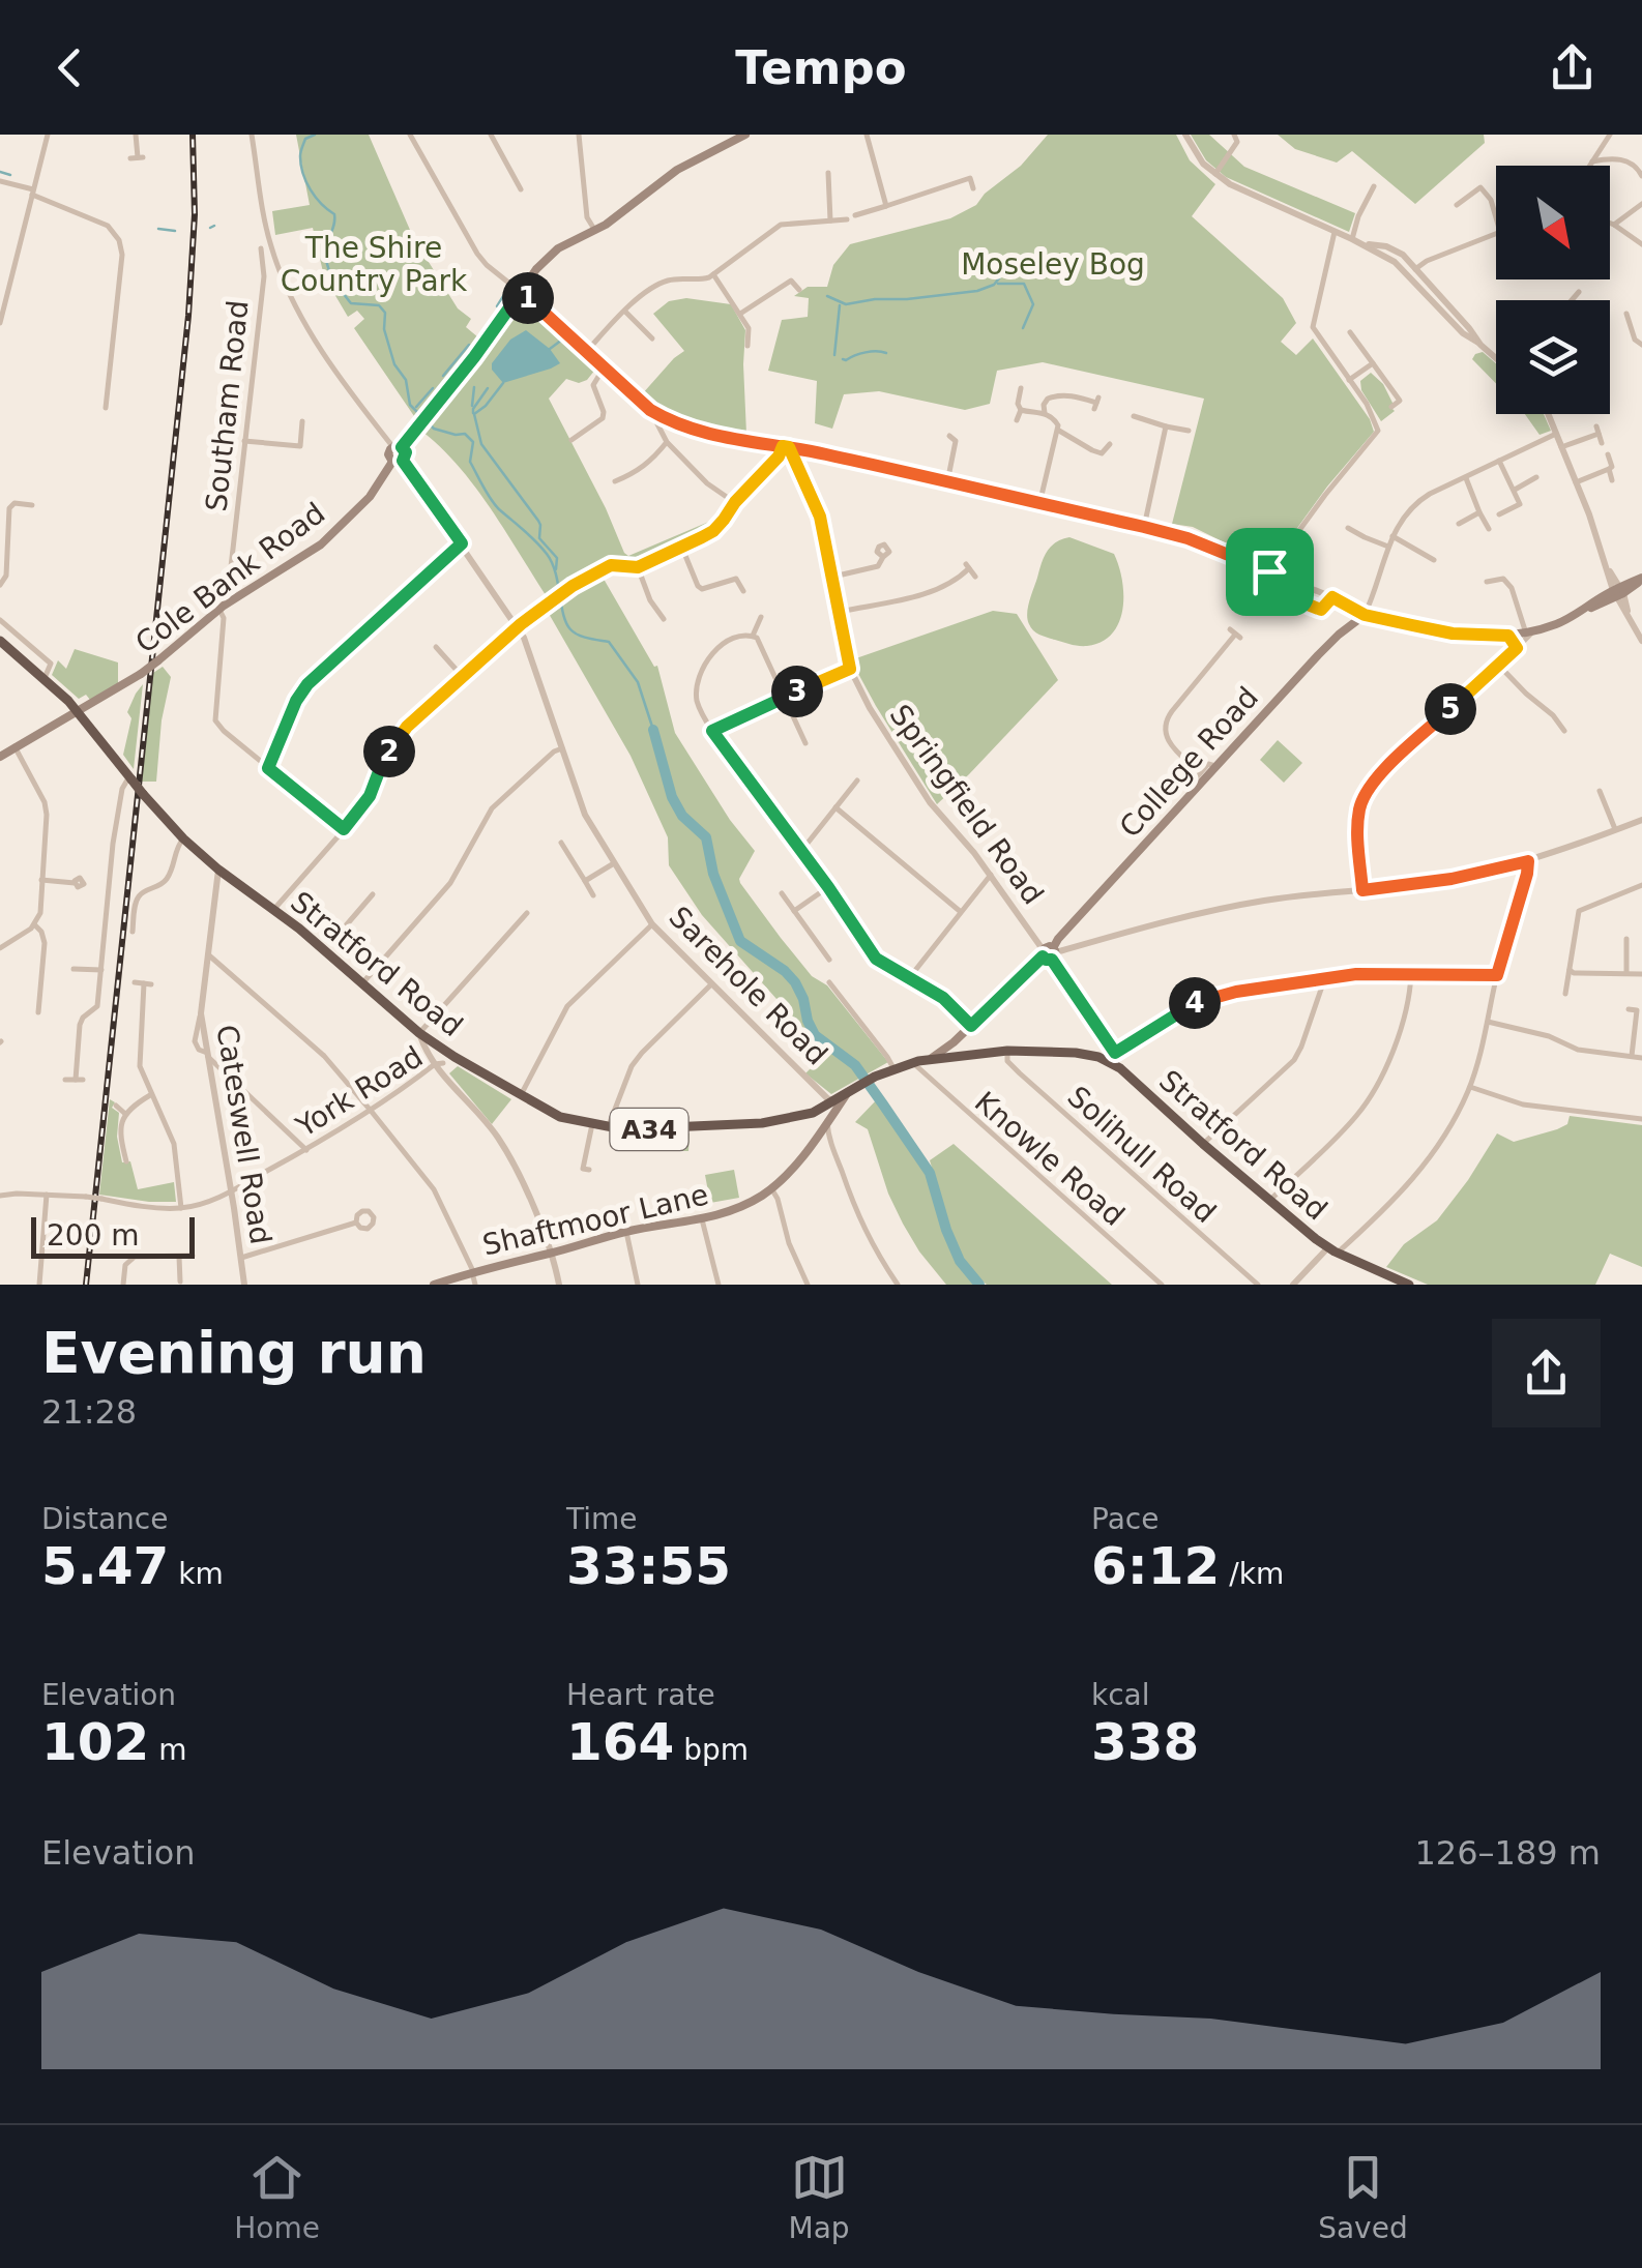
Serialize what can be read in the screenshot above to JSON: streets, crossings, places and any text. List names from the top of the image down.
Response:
{
  "streets": {
    "highway": ["Stratford Road", "A34"],
    "main road": ["Cole Bank Road", "College Road", "Shaftmoor Lane"],
    "street": [
      "Southam Road",
      "Springfield Road",
      "Sarehole Road",
      "York Road",
      "Cateswell Road",
      "Solihull Road",
      "Knowle Road"
    ]
  },
  "crossings": [
    ["Southam Road", "Cole Bank Road"],
    ["Cole Bank Road", "Stratford Road"],
    ["Cole Bank Road", "Sarehole Road"],
    ["College Road", "Springfield Road"],
    ["College Road", "Stratford Road"],
    ["Springfield Road", "Stratford Road"],
    ["Stratford Road", "Sarehole Road"],
    ["Stratford Road", "York Road"],
    ["Stratford Road", "Cateswell Road"],
    ["Stratford Road", "Solihull Road"],
    ["Stratford Road", "Knowle Road"],
    ["Stratford Road", "Shaftmoor Lane"],
    ["York Road", "Cateswell Road"]
  ],
  "parks": ["The Shire Country Park", "Moseley Bog"],
  "scale_bar": "200 m",
  "north": "bottom right",
  "page": {
    "header": "Tempo",
    "pins": [
      "1",
      "3",
      "5",
      "2",
      "4"
    ],
    "scale": "200 m",
    "heading": ["Evening run", "21:28"],
    "stats": [
      ["Distance", "5.47 km"],
      ["Time", "33:55"],
      ["Pace", "6:12 /km"],
      ["Elevation", "102 m"],
      ["Heart rate", "164 bpm"],
      ["kcal", "338"]
    ],
    "chart": ["Elevation", "126–189 m"],
    "tabs": ["Home", "Map", "Saved"]
  }
}
